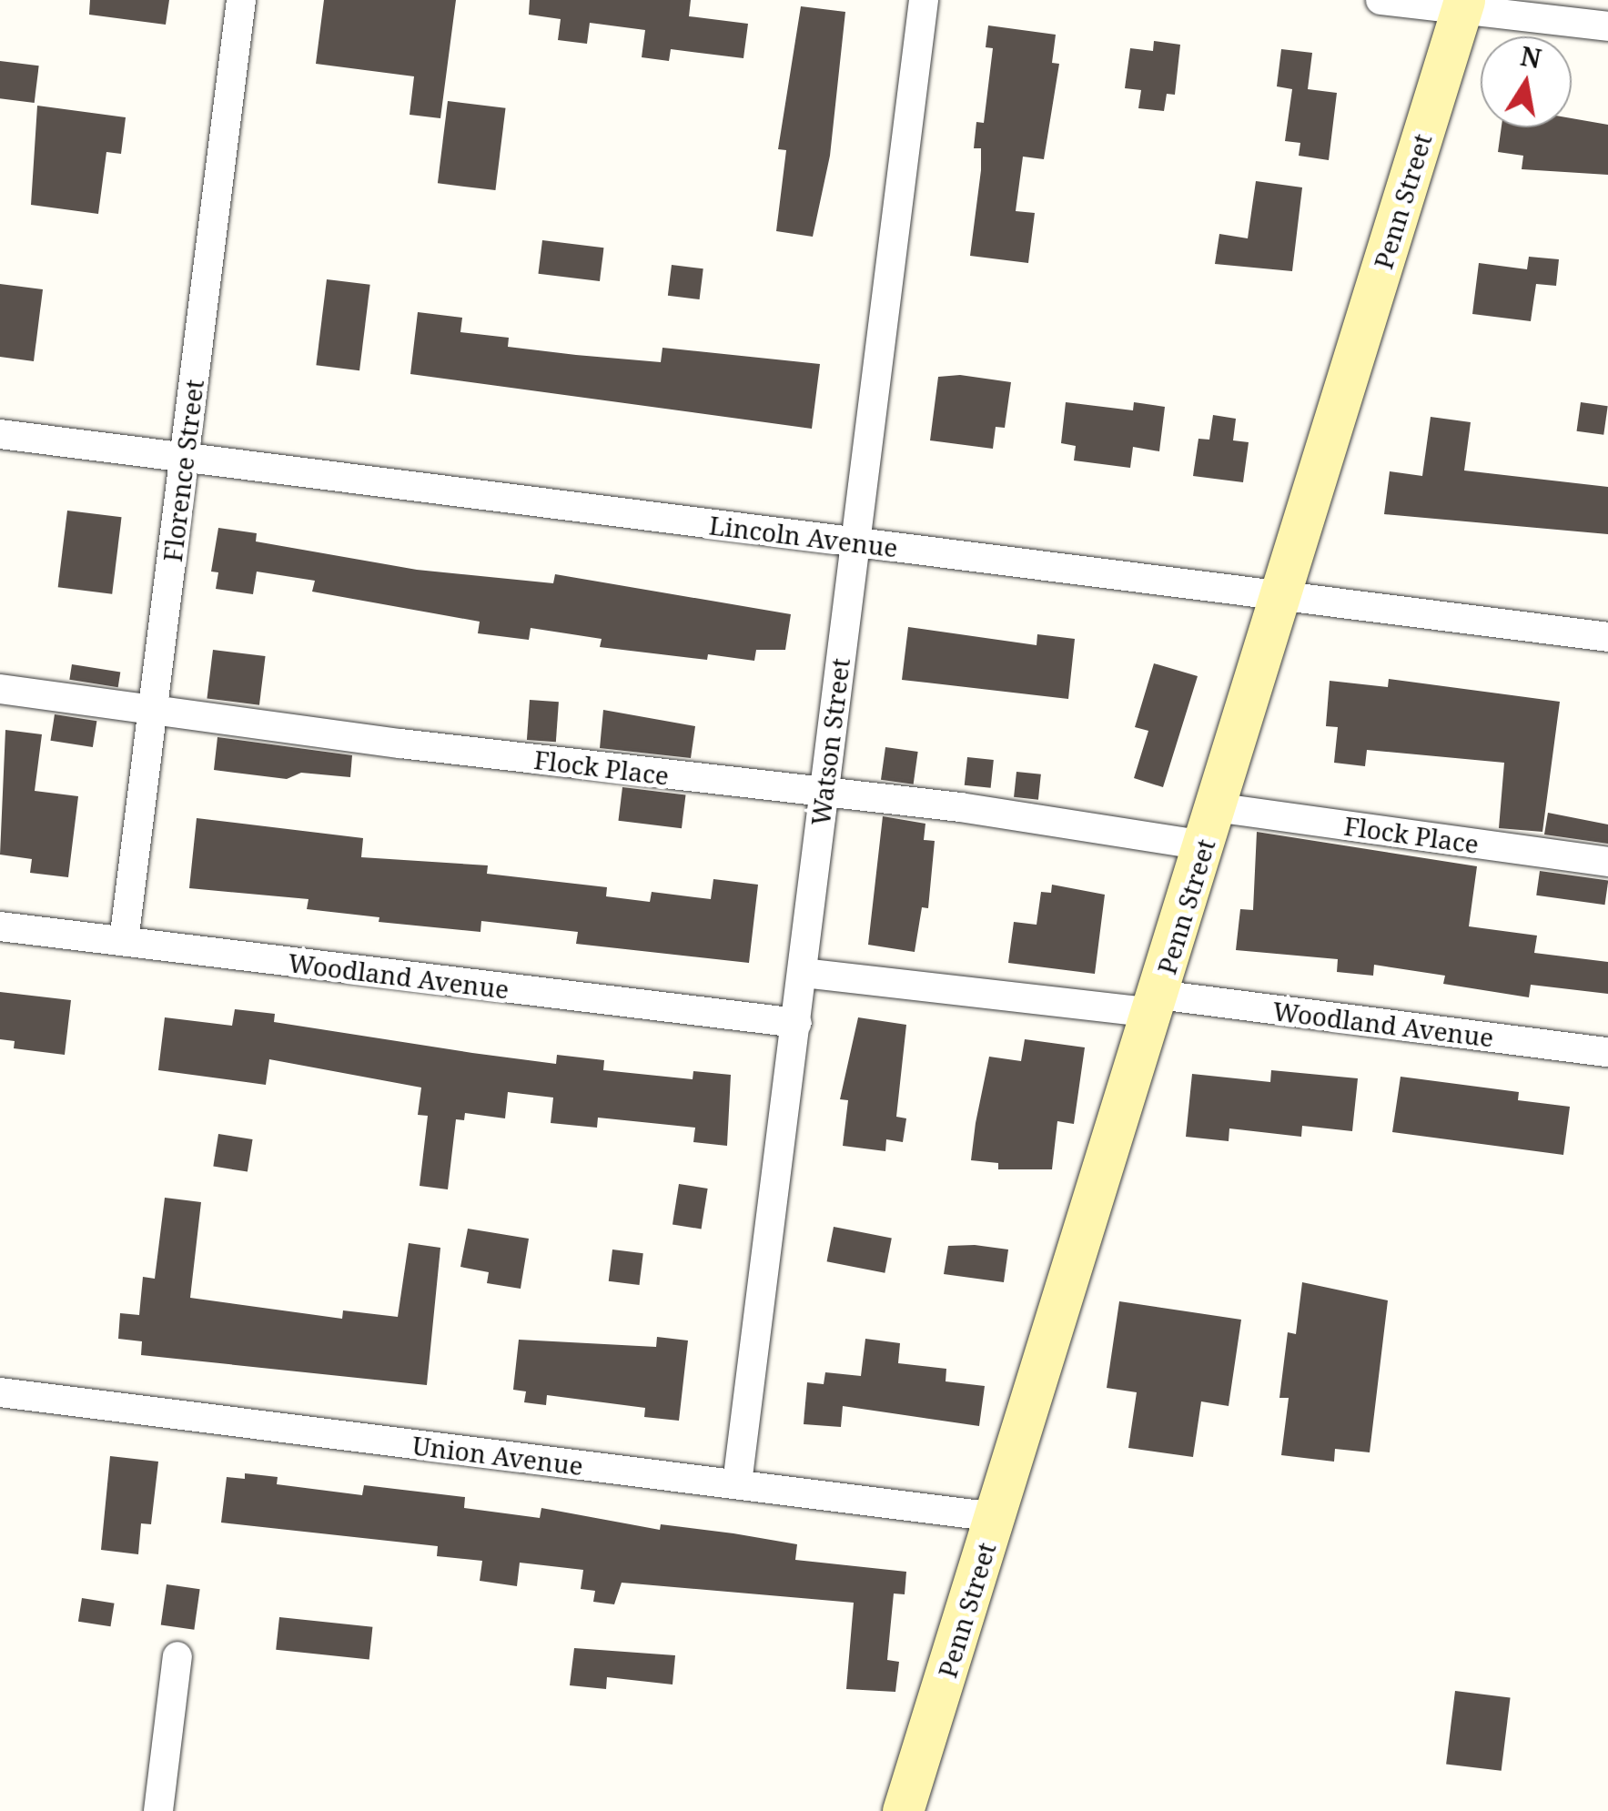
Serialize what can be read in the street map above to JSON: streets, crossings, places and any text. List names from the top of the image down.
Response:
{
  "streets": {
    "street": [
      "Penn Street",
      "Florence Street",
      "Lincoln Avenue",
      "Watson Street",
      "Flock Place",
      "Woodland Avenue",
      "Union Avenue"
    ]
  },
  "crossings": [
    ["Penn Street", "Lincoln Avenue"],
    ["Penn Street", "Flock Place"],
    ["Penn Street", "Woodland Avenue"],
    ["Penn Street", "Union Avenue"],
    ["Florence Street", "Lincoln Avenue"],
    ["Florence Street", "Flock Place"],
    ["Florence Street", "Woodland Avenue"],
    ["Lincoln Avenue", "Watson Street"],
    ["Watson Street", "Flock Place"],
    ["Watson Street", "Woodland Avenue"],
    ["Watson Street", "Union Avenue"]
  ],
  "north": "top"
}
